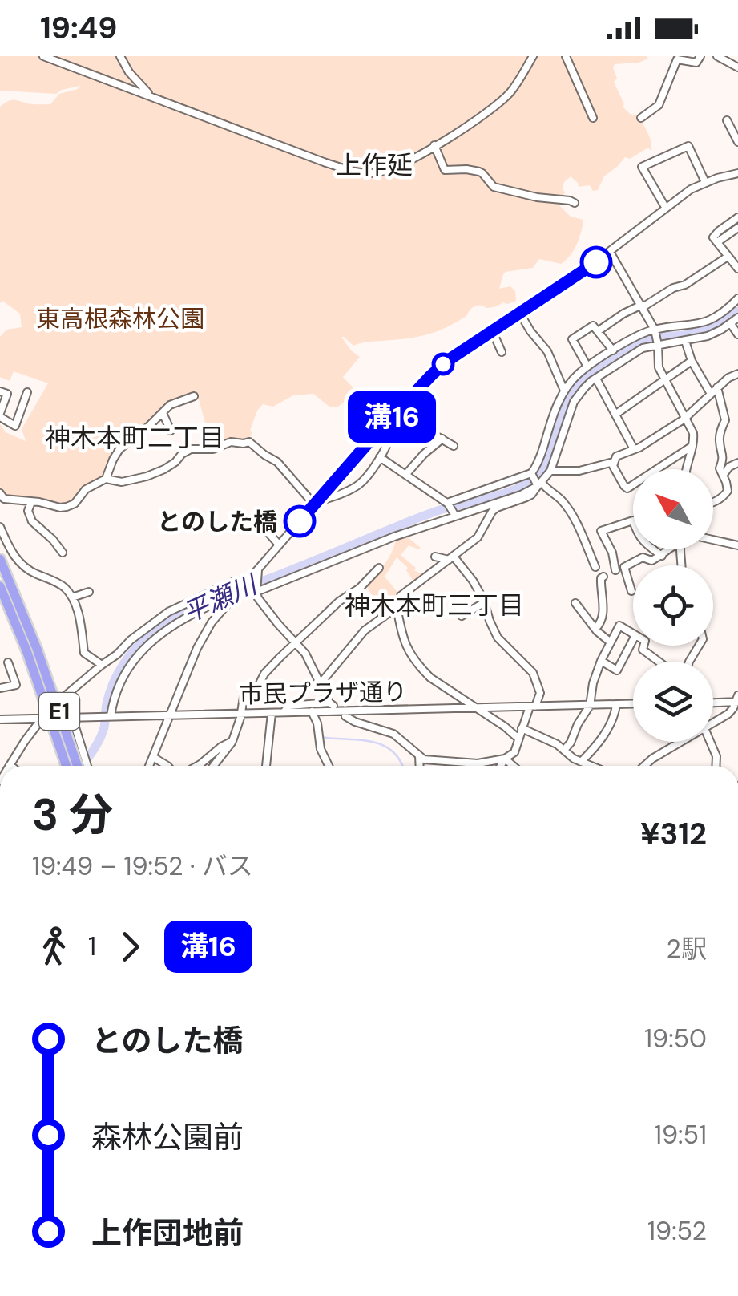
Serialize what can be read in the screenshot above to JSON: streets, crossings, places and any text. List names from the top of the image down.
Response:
{
  "streets": {
    "highway": ["E1"],
    "street": ["市民プラザ通り"]
  },
  "districts": ["上作延", "神木本町二丁目", "神木本町三丁目"],
  "water": ["平瀬川"],
  "parks": ["東高根森林公園"],
  "places": ["とのした橋"],
  "lines": ["bus line 溝16"],
  "north": "top left",
  "page": {
    "status": "19:49",
    "on_map": "溝16",
    "heading": ["3 分", "19:49 – 19:52 · バス", "¥312"],
    "legs": ["1", "溝16", "2駅"],
    "list": [
      {
        "name": "とのした橋",
        "value": "19:50"
      },
      {
        "name": "森林公園前",
        "value": "19:51"
      },
      {
        "name": "上作団地前",
        "value": "19:52"
      }
    ]
  }
}
